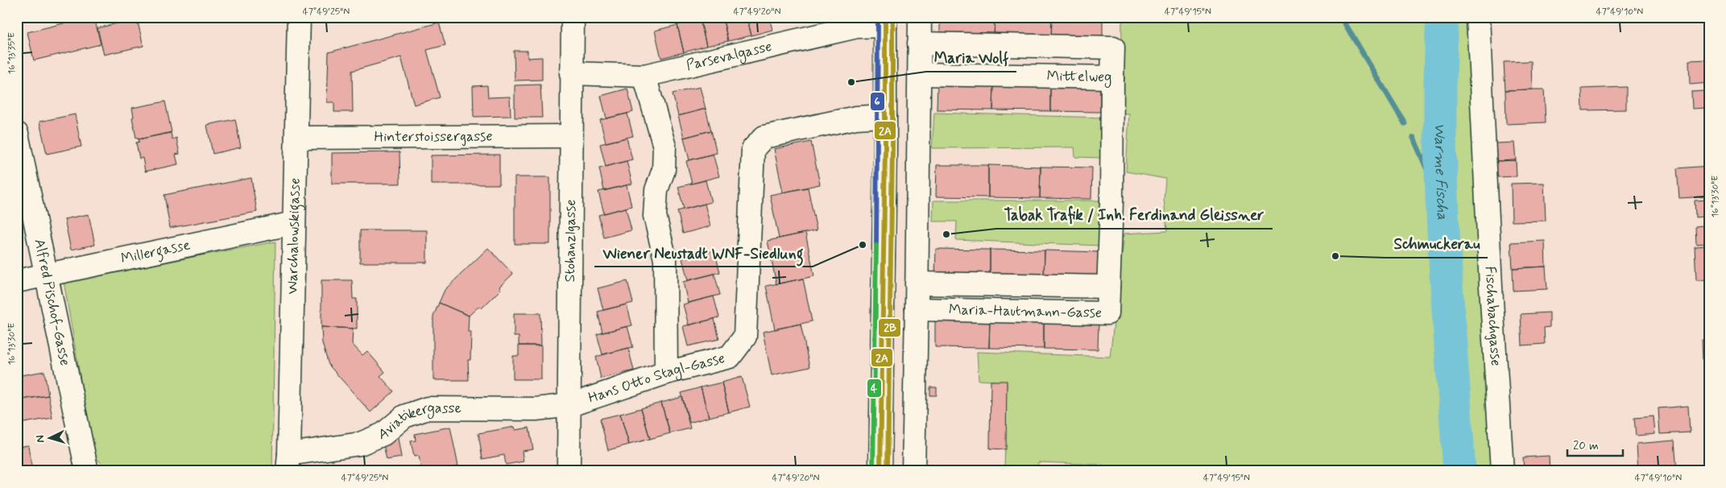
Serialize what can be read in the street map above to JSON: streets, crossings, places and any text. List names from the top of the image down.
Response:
{
  "streets": {
    "street": [
      "Parsevalgasse",
      "Mittelweg",
      "Hinterstoissergasse",
      "Warchalowskigasse",
      "Stohanzlgasse",
      "Millergasse",
      "Alfred Pischof-Gasse",
      "Maria-Hautmann-Gasse",
      "Fischabachgasse",
      "Hans Otto Stagl-Gasse",
      "Aviatikergasse"
    ]
  },
  "crossings": [
    ["Parsevalgasse", "Stohanzlgasse"],
    ["Mittelweg", "Maria-Hautmann-Gasse"],
    ["Hinterstoissergasse", "Warchalowskigasse"],
    ["Hinterstoissergasse", "Stohanzlgasse"],
    ["Warchalowskigasse", "Millergasse"],
    ["Warchalowskigasse", "Aviatikergasse"],
    ["Stohanzlgasse", "Hans Otto Stagl-Gasse"],
    ["Stohanzlgasse", "Aviatikergasse"],
    ["Millergasse", "Alfred Pischof-Gasse"],
    ["Hans Otto Stagl-Gasse", "Aviatikergasse"]
  ],
  "water": ["Warme Fischa"],
  "places": [
    "Maria Wolf",
    "Tabak Trafik / Inh. Ferdinand Gleissner",
    "Wiener Neustadt WNF-Siedlung",
    "Schmuckerau"
  ],
  "lines": [
    "transit line 2A",
    "transit line 2B",
    "transit line 6",
    "transit line 4"
  ],
  "scale_bar": "20 m",
  "north": "left",
  "coordinates": [
    "47°49'25\"N",
    "47°49'20\"N",
    "47°49'15\"N",
    "47°49'10\"N",
    "16°13'35\"E",
    "16°13'30\"E"
  ]
}
